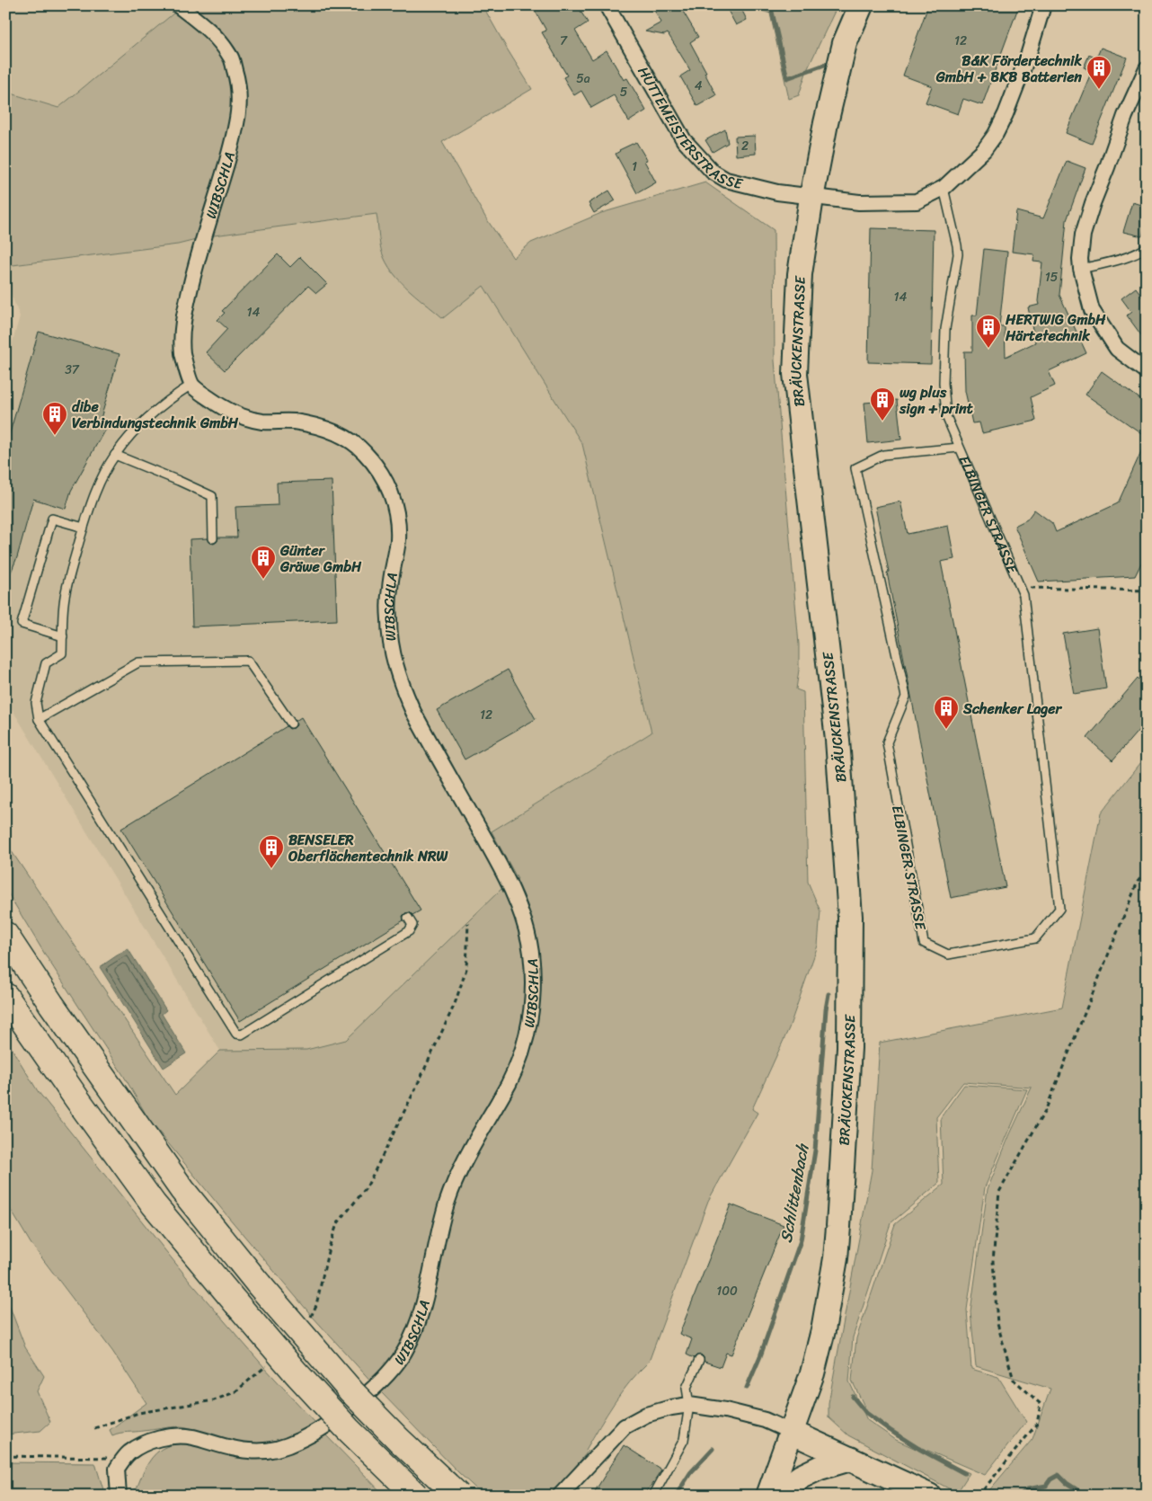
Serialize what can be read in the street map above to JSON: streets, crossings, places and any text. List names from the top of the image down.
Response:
{
  "streets": {
    "main road": ["BRÄUCKENSTRASSE"],
    "street": ["HÜTTEMEISTERSTRASSE", "WIBSCHLA"],
    "lane": ["ELBINGER STRASSE"]
  },
  "crossings": [
    ["HÜTTEMEISTERSTRASSE", "BRÄUCKENSTRASSE"]
  ],
  "water": ["Schlittenbach"],
  "places": {
    "building": [
      "B&K Fördertechnik GmbH + BKB Batterien",
      "HERTWIG GmbH Härtetechnik",
      "wg plus sign + print",
      "dibe Verbindungstechnik GmbH",
      "Günter Gräwe GmbH",
      "Schenker Lager",
      "BENSELER Oberflächentechnik NRW"
    ]
  },
  "house_numbers": [
    "7",
    "12",
    "5a",
    "4",
    "5",
    "2",
    "1",
    "15",
    "14",
    "14",
    "37",
    "12",
    "100"
  ]
}
